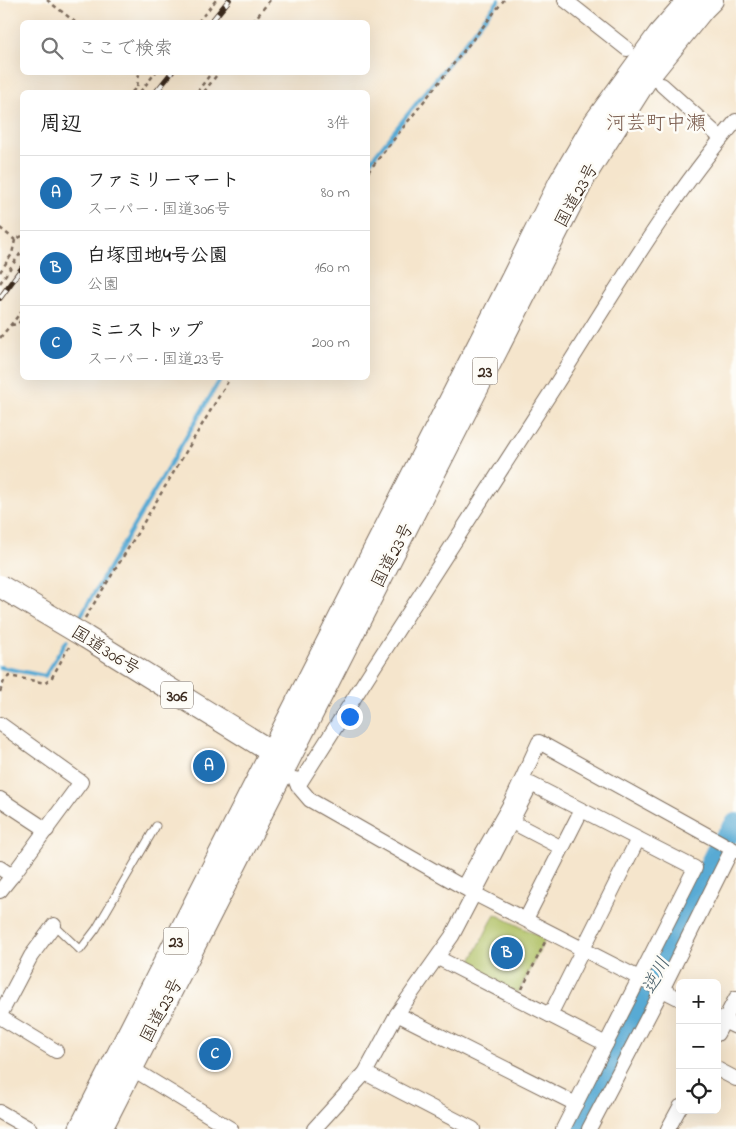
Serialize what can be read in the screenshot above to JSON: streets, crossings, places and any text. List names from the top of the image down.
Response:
{
  "streets": {
    "highway": [
      "国道23号",
      "23",
      "国道306号",
      "306"
    ]
  },
  "crossings": [
    ["国道23号", "国道306号"]
  ],
  "districts": ["河芸町中瀬"],
  "water": ["逆川"],
  "page": {
    "search": "ここで検索",
    "heading": ["周辺", "3件"],
    "list": [
      {
        "mark": "A",
        "name": "ファミリーマート",
        "note": "スーパー · 国道306号",
        "value": "80 m"
      },
      {
        "mark": "B",
        "name": "白塚団地4号公園",
        "note": "公園",
        "value": "160 m"
      },
      {
        "mark": "C",
        "name": "ミニストップ",
        "note": "スーパー · 国道23号",
        "value": "200 m"
      }
    ],
    "pins": ["A", "B", "C"],
    "map_buttons": ["+", "−"]
  }
}
